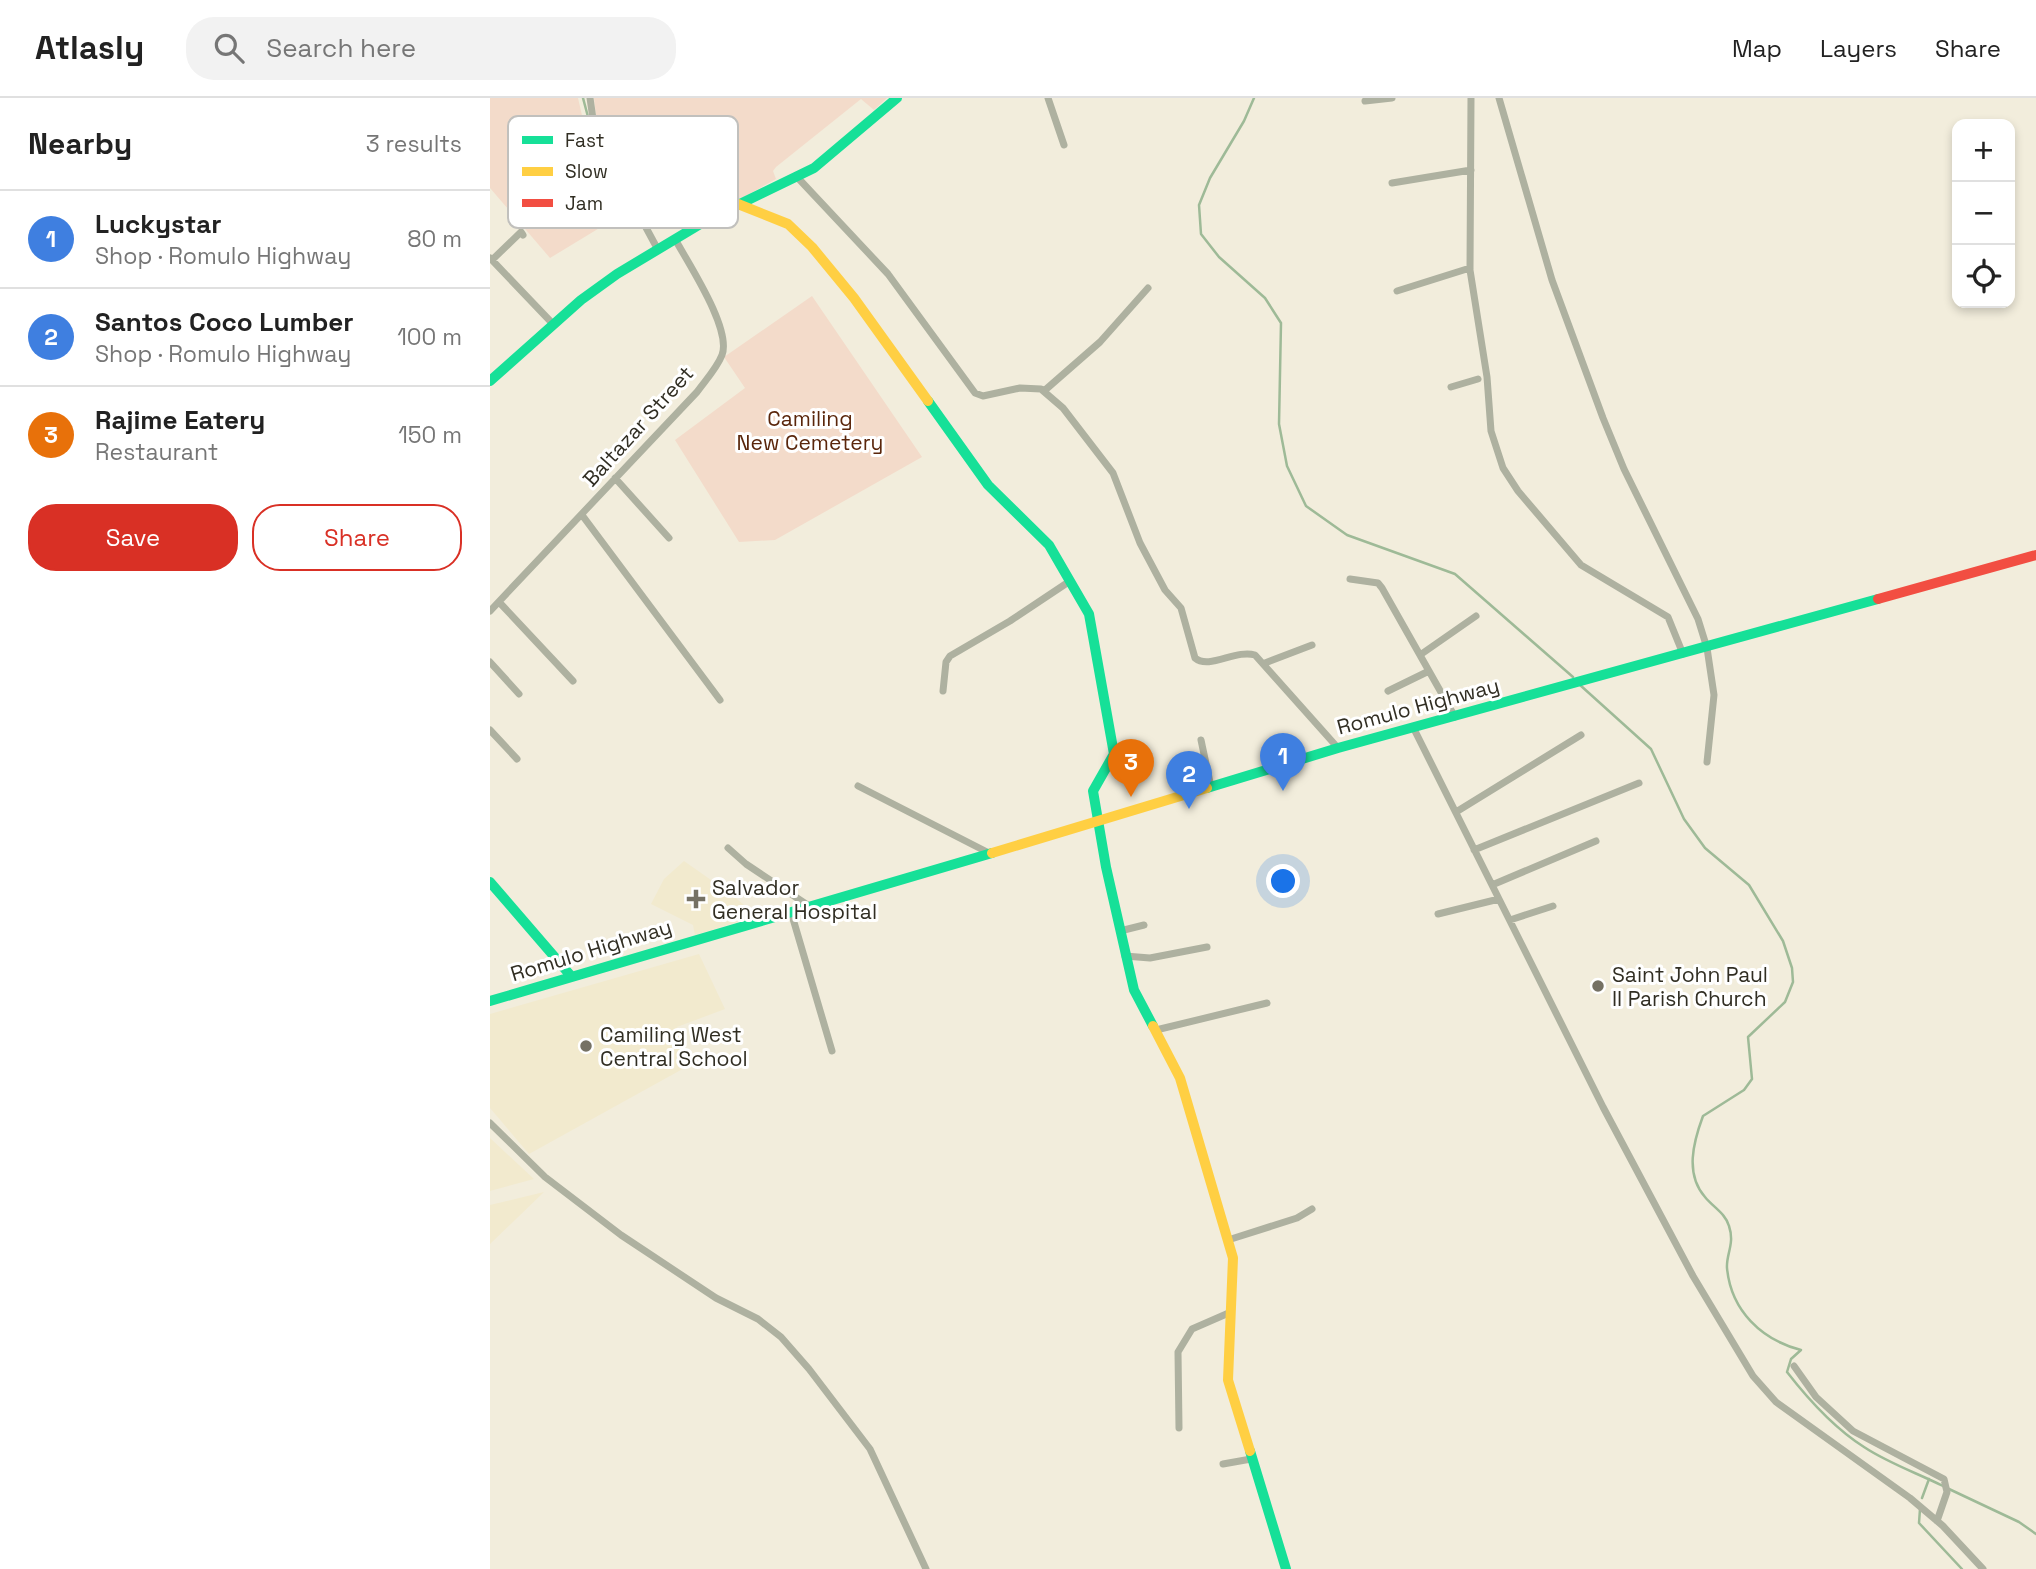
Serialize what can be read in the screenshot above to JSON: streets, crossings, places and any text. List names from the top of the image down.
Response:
{
  "streets": {
    "main road": ["Romulo Highway"],
    "street": ["Baltazar Street"]
  },
  "parks": ["Camiling New Cemetery"],
  "places": {
    "health": ["Salvador General Hospital"],
    "other": ["Saint John Paul II Parish Church", "Camiling West Central School"]
  },
  "legend": ["Fast", "Slow", "Jam"],
  "page": {
    "header": "Atlasly",
    "search": "Search here",
    "nav": ["Map", "Layers", "Share"],
    "heading": ["Nearby", "3 results"],
    "map_buttons": ["+", "−"],
    "list": [
      {
        "mark": "1",
        "name": "Luckystar",
        "note": "Shop · Romulo Highway",
        "value": "80 m"
      },
      {
        "mark": "2",
        "name": "Santos Coco Lumber",
        "note": "Shop · Romulo Highway",
        "value": "100 m"
      },
      {
        "mark": "3",
        "name": "Rajime Eatery",
        "note": "Restaurant",
        "value": "150 m"
      }
    ],
    "buttons": ["Save", "Share"],
    "pins": ["1", "3", "2"]
  }
}
